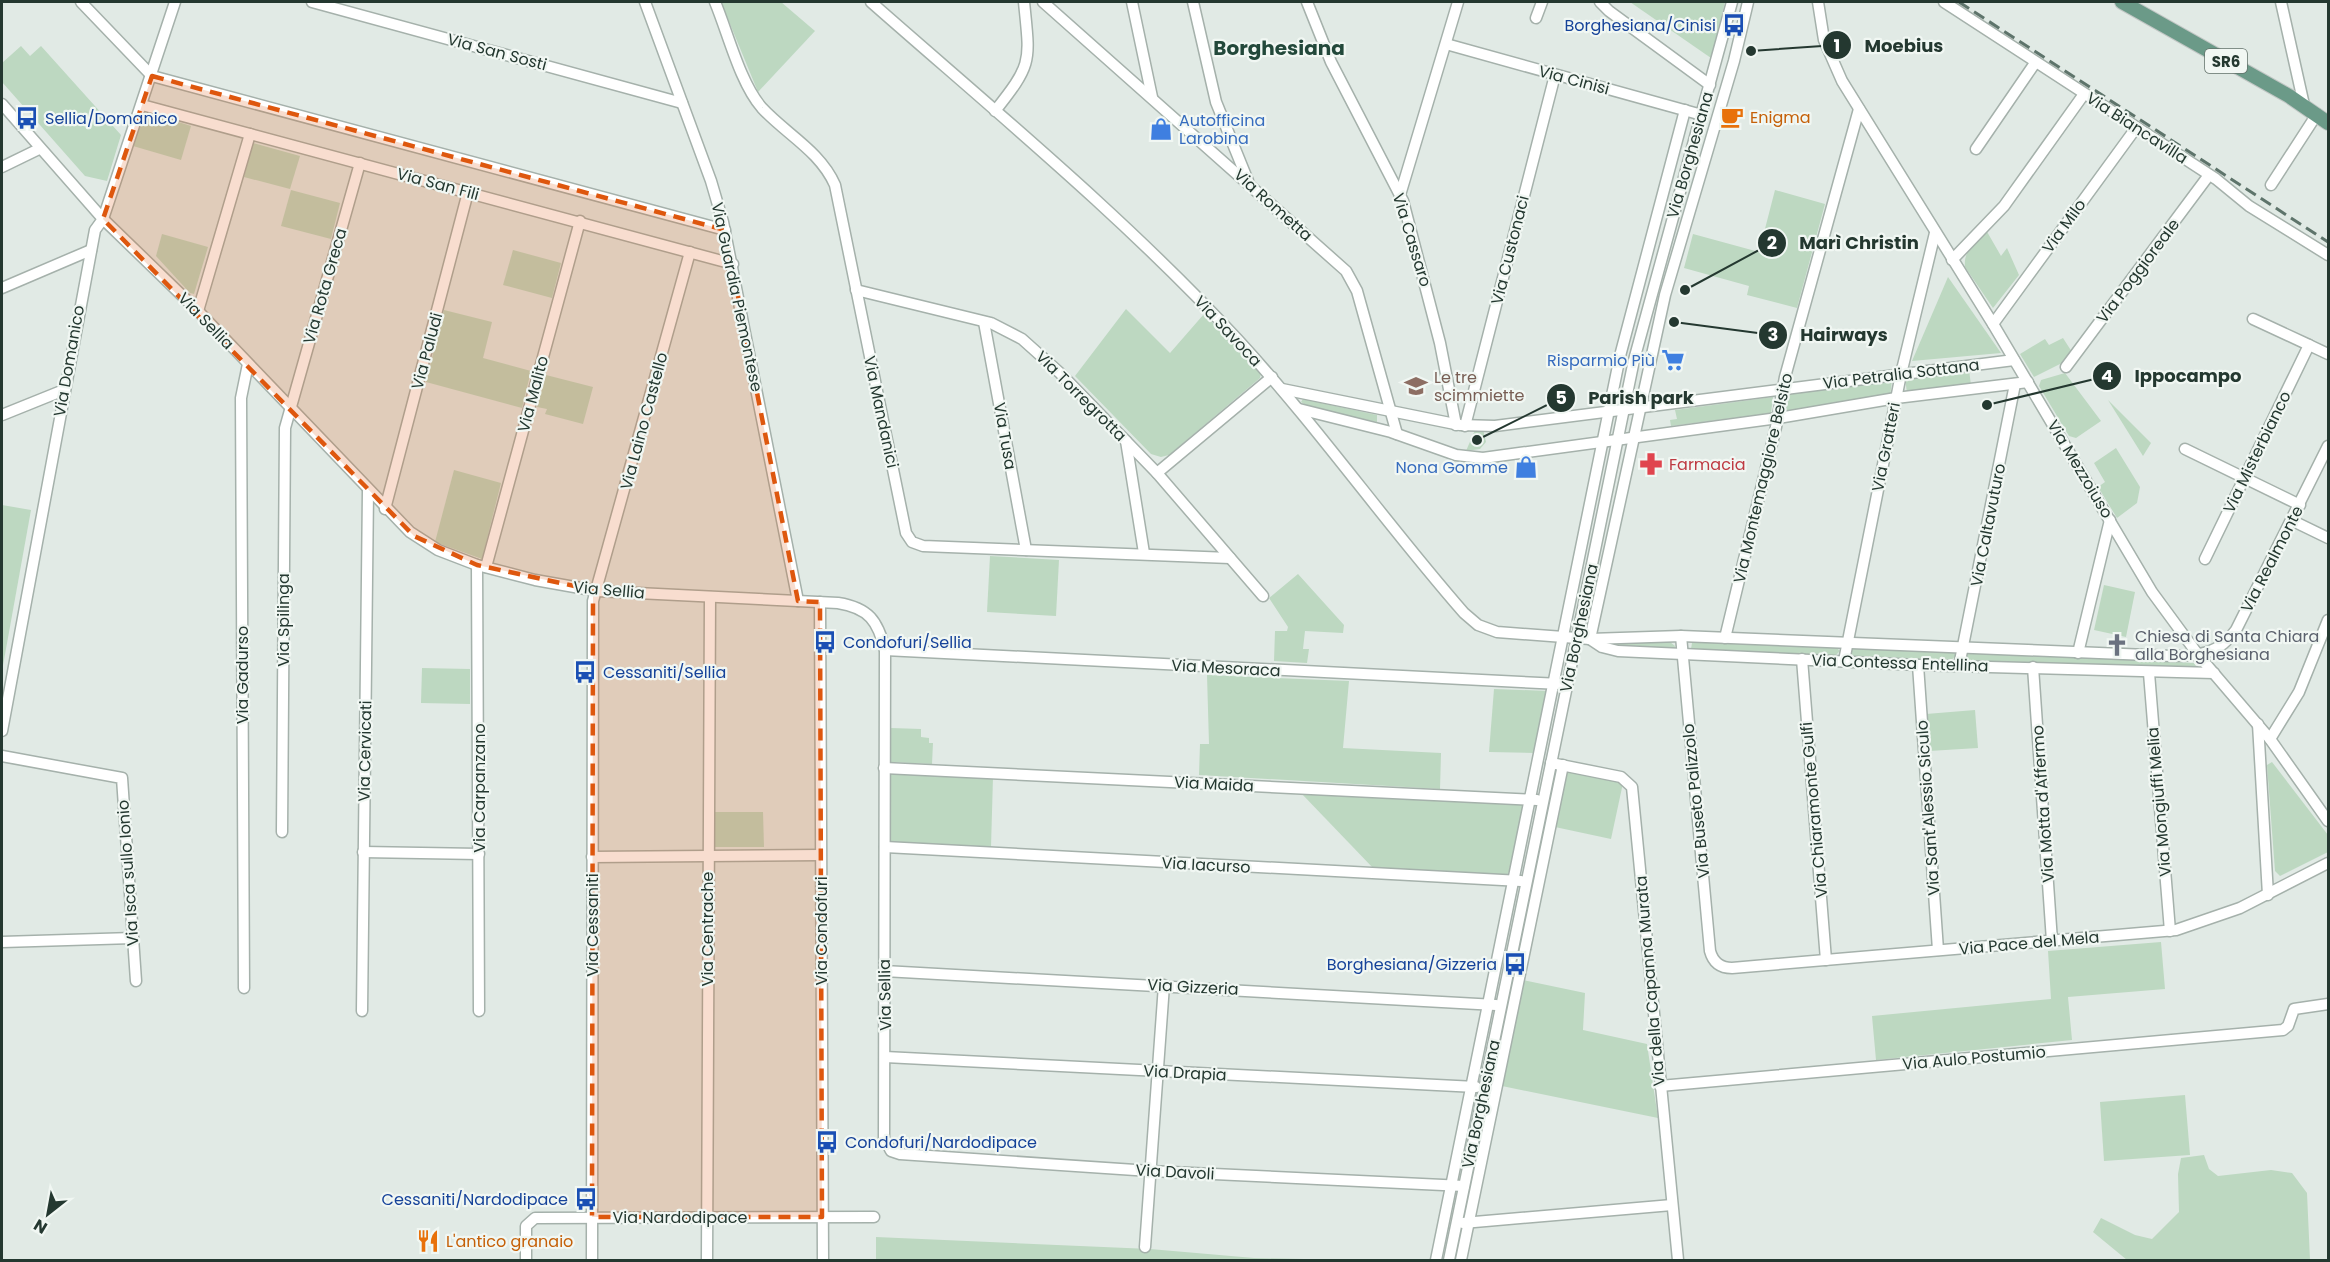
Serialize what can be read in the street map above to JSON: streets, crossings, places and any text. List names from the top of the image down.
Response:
{
  "streets": {
    "main road": ["SR6"],
    "street": [
      "Via San Sosti",
      "Via Cinisi",
      "Via Biancavilla",
      "Via Borghesiana",
      "Via San Fili",
      "Via Rometta",
      "Via Milo",
      "Via Cassaro",
      "Via Custonaci",
      "Via Poggioreale",
      "Via Rota Greca",
      "Via Guardia Piemontese",
      "Via Sellia",
      "Via Savoca",
      "Via Paludi",
      "Via Domanico",
      "Via Petralia Sottana",
      "Via Malito",
      "Via Torregrotta",
      "Via Mandanici",
      "Via Laino Castello",
      "Via Tusa",
      "Via Gratteri",
      "Via Misterbianco",
      "Via Mezzoiuso",
      "Via Montemaggiore Belsito",
      "Via Caltavuturo",
      "Via Realmonte",
      "Via Spilinga",
      "Via Contessa Entellina",
      "Via Mesoraca",
      "Via Gadurso",
      "Via Cervicati",
      "Via Maida",
      "Via Carpanzano",
      "Via Buseto Palizzolo",
      "Via Mongiuffi Melia",
      "Via Motta d'Affermo",
      "Via Sant'Alessio Siculo",
      "Via Chiaramonte Gulfi",
      "Via Iacurso",
      "Via Isca sullo Ionio",
      "Via Cessaniti",
      "Via Centrache",
      "Via Condofuri",
      "Via Pace del Mela",
      "Via della Capanna Murata",
      "Via Gizzeria",
      "Via Aulo Postumio",
      "Via Drapia",
      "Via Davoli",
      "Via Nardodipace"
    ]
  },
  "crossings": [
    ["Via San Sosti", "Via Guardia Piemontese"],
    ["Via Cinisi", "Via Borghesiana"],
    ["Via Cinisi", "Via Custonaci"],
    ["Via Biancavilla", "Via Milo"],
    ["Via Biancavilla", "Via Poggioreale"],
    ["Via Borghesiana", "Via Savoca"],
    ["Via Borghesiana", "Via Petralia Sottana"],
    ["Via Borghesiana", "Via Contessa Entellina"],
    ["Via Borghesiana", "Via Mesoraca"],
    ["Via Borghesiana", "Via Maida"],
    ["Via Borghesiana", "Via Iacurso"],
    ["Via Borghesiana", "Via della Capanna Murata"],
    ["Via Borghesiana", "Via Gizzeria"],
    ["Via Borghesiana", "Via Drapia"],
    ["Via Borghesiana", "Via Davoli"],
    ["Via San Fili", "Via Rota Greca"],
    ["Via San Fili", "Via Guardia Piemontese"],
    ["Via San Fili", "Via Paludi"],
    ["Via San Fili", "Via Domanico"],
    ["Via San Fili", "Via Malito"],
    ["Via San Fili", "Via Laino Castello"],
    ["Via Milo", "Via Mezzoiuso"],
    ["Via Cassaro", "Via Custonaci"],
    ["Via Rota Greca", "Via Sellia"],
    ["Via Rota Greca", "Via Spilinga"],
    ["Via Guardia Piemontese", "Via Sellia"],
    ["Via Sellia", "Via Paludi"],
    ["Via Sellia", "Via Domanico"],
    ["Via Sellia", "Via Malito"],
    ["Via Sellia", "Via Laino Castello"],
    ["Via Sellia", "Via Spilinga"],
    ["Via Sellia", "Via Mesoraca"],
    ["Via Sellia", "Via Gadurso"],
    ["Via Sellia", "Via Cervicati"],
    ["Via Sellia", "Via Maida"],
    ["Via Sellia", "Via Carpanzano"],
    ["Via Sellia", "Via Iacurso"],
    ["Via Sellia", "Via Cessaniti"],
    ["Via Sellia", "Via Centrache"],
    ["Via Sellia", "Via Condofuri"],
    ["Via Sellia", "Via Gizzeria"],
    ["Via Sellia", "Via Drapia"],
    ["Via Sellia", "Via Davoli"],
    ["Via Savoca", "Via Contessa Entellina"],
    ["Via Petralia Sottana", "Via Gratteri"],
    ["Via Petralia Sottana", "Via Mezzoiuso"],
    ["Via Petralia Sottana", "Via Montemaggiore Belsito"],
    ["Via Petralia Sottana", "Via Caltavuturo"],
    ["Via Malito", "Via Carpanzano"],
    ["Via Torregrotta", "Via Mandanici"],
    ["Via Torregrotta", "Via Tusa"],
    ["Via Mandanici", "Via Tusa"],
    ["Via Laino Castello", "Via Cessaniti"],
    ["Via Gratteri", "Via Mezzoiuso"],
    ["Via Gratteri", "Via Contessa Entellina"],
    ["Via Mezzoiuso", "Via Montemaggiore Belsito"],
    ["Via Mezzoiuso", "Via Realmonte"],
    ["Via Mezzoiuso", "Via Contessa Entellina"],
    ["Via Montemaggiore Belsito", "Via Contessa Entellina"],
    ["Via Caltavuturo", "Via Contessa Entellina"],
    ["Via Realmonte", "Via Contessa Entellina"],
    ["Via Contessa Entellina", "Via Buseto Palizzolo"],
    ["Via Contessa Entellina", "Via Mongiuffi Melia"],
    ["Via Contessa Entellina", "Via Motta d'Affermo"],
    ["Via Contessa Entellina", "Via Sant'Alessio Siculo"],
    ["Via Contessa Entellina", "Via Chiaramonte Gulfi"],
    ["Via Buseto Palizzolo", "Via Pace del Mela"],
    ["Via Mongiuffi Melia", "Via Pace del Mela"],
    ["Via Motta d'Affermo", "Via Pace del Mela"],
    ["Via Sant'Alessio Siculo", "Via Pace del Mela"],
    ["Via Chiaramonte Gulfi", "Via Pace del Mela"],
    ["Via Cessaniti", "Via Nardodipace"],
    ["Via Centrache", "Via Nardodipace"],
    ["Via Condofuri", "Via Nardodipace"],
    ["Via della Capanna Murata", "Via Aulo Postumio"]
  ],
  "districts": ["Borghesiana"],
  "places": {
    "bus stop": [
      "Borghesiana/Cinisi",
      "Sellia/Domanico",
      "Condofuri/Sellia",
      "Cessaniti/Sellia",
      "Borghesiana/Gizzeria",
      "Condofuri/Nardodipace",
      "Cessaniti/Nardodipace"
    ],
    "other": [
      "Moebius",
      "Marì Christin",
      "Hairways",
      "Ippocampo",
      "Parish park"
    ],
    "cafe": ["Enigma"],
    "shop": ["Autofficina Larobina", "Nona Gomme"],
    "supermarket": ["Risparmio Più"],
    "school or university": ["Le tre scimmiette"],
    "pharmacy": ["Farmacia"],
    "church": ["Chiesa di Santa Chiara alla Borghesiana"],
    "restaurant": ["L'antico granaio"]
  },
  "north": "bottom left"
}
